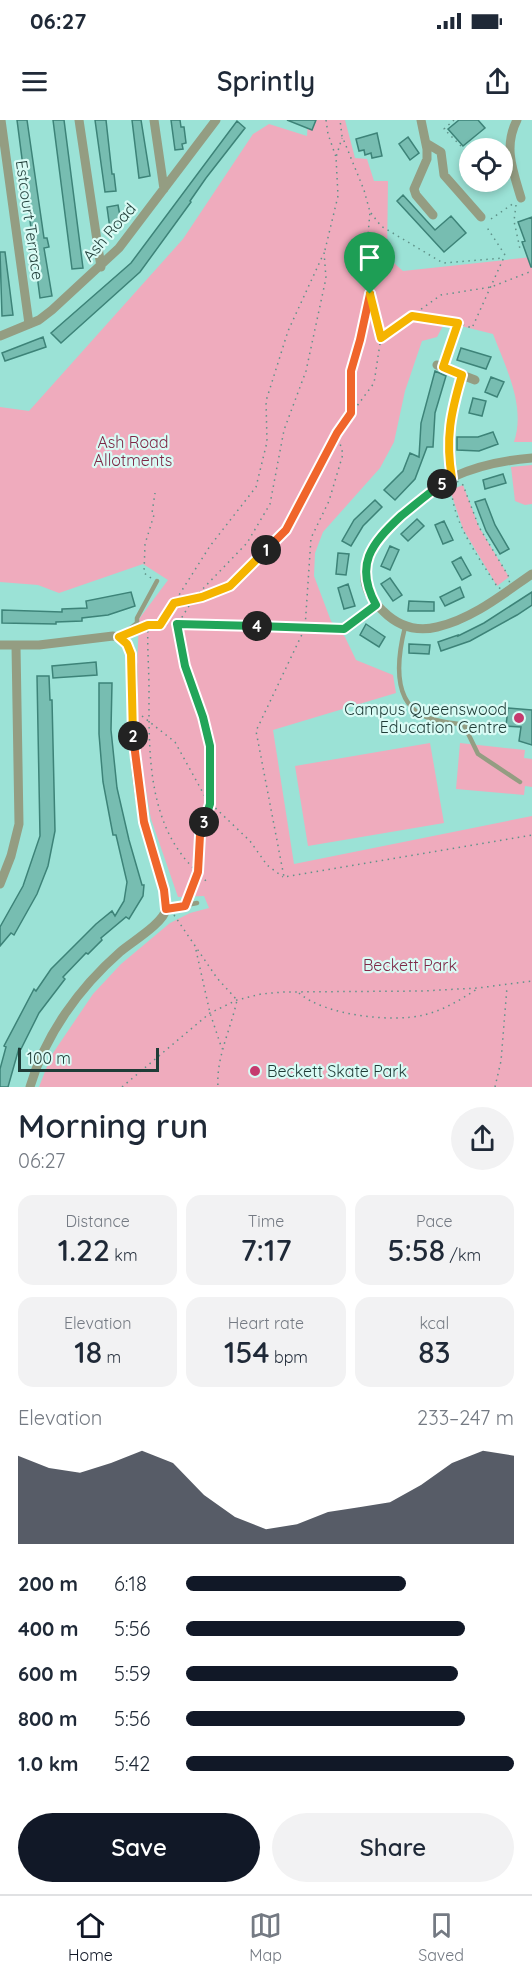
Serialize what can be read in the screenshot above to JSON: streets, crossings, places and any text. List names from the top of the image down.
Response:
{
  "streets": {
    "street": ["Estcourt Terrace", "Ash Road"]
  },
  "crossings": [
    ["Estcourt Terrace", "Ash Road"]
  ],
  "parks": ["Ash Road Allotments", "Beckett Park"],
  "places": ["Campus Queenswood Education Centre", "Beckett Skate Park"],
  "scale_bar": "100 m",
  "page": {
    "status": "06:27",
    "header": "Sprintly",
    "pins": [
      "5",
      "1",
      "4",
      "2",
      "3"
    ],
    "scale": "100 m",
    "heading": ["Morning run", "06:27"],
    "stats": [
      ["Distance", "1.22 km"],
      ["Time", "7:17"],
      ["Pace", "5:58 /km"],
      ["Elevation", "18 m"],
      ["Heart rate", "154 bpm"],
      ["kcal", "83"]
    ],
    "chart": ["Elevation", "233–247 m"],
    "list": [
      {
        "name": "200 m",
        "note": "6:18"
      },
      {
        "name": "400 m",
        "note": "5:56"
      },
      {
        "name": "600 m",
        "note": "5:59"
      },
      {
        "name": "800 m",
        "note": "5:56"
      },
      {
        "name": "1.0 km",
        "note": "5:42"
      }
    ],
    "buttons": ["Save", "Share"],
    "tabs": ["Home", "Map", "Saved"]
  }
}
